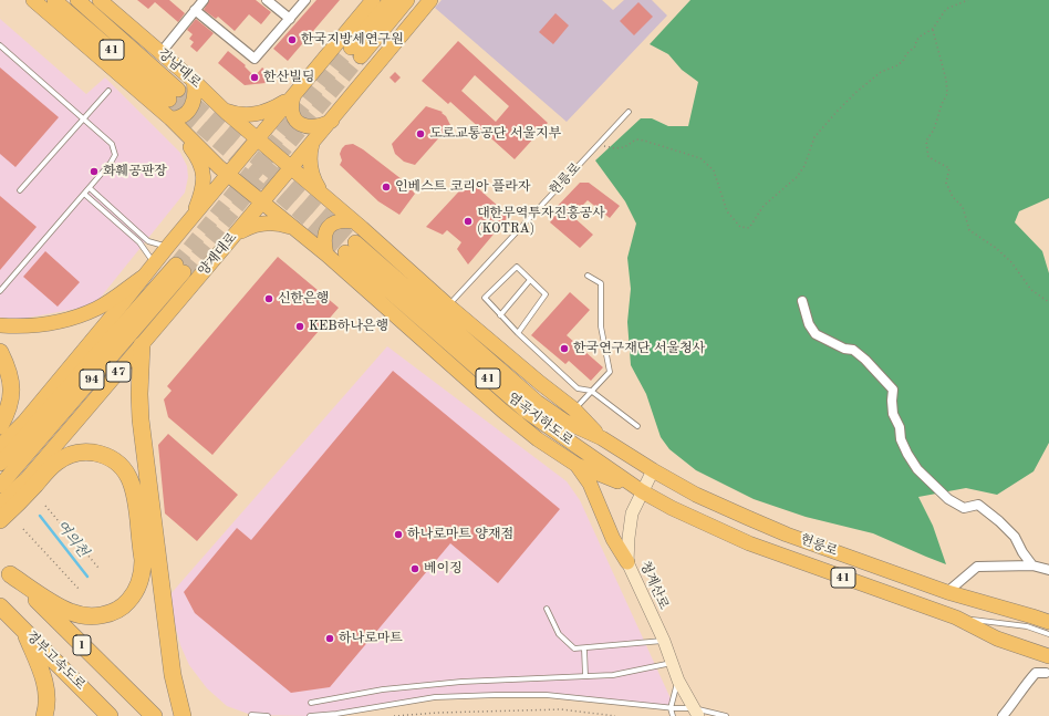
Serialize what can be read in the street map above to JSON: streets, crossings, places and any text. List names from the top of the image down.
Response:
{
  "streets": {
    "highway": ["1", "경부고속도로"],
    "main road": [
      "41",
      "강남대로",
      "헌릉로",
      "양재대로",
      "47",
      "94",
      "염곡지하도로",
      "청계산로"
    ]
  },
  "crossings": [
    ["강남대로", "헌릉로"],
    ["강남대로", "양재대로"],
    ["강남대로", "염곡지하도로"],
    ["헌릉로", "염곡지하도로"],
    ["헌릉로", "청계산로"],
    ["염곡지하도로", "청계산로"]
  ],
  "water": ["여의천"],
  "places": [
    "한국지방세연구원",
    "한산빌딩",
    "도로교통공단 서울지부",
    "화훼공판장",
    "인베스트 코리아 플라자",
    "대한무역투자진흥공사 (KOTRA)",
    "신한은행",
    "KEB하나은행",
    "한국연구재단 서울청사",
    "하나로마트 양재점",
    "베이징",
    "하나로마트"
  ]
}
